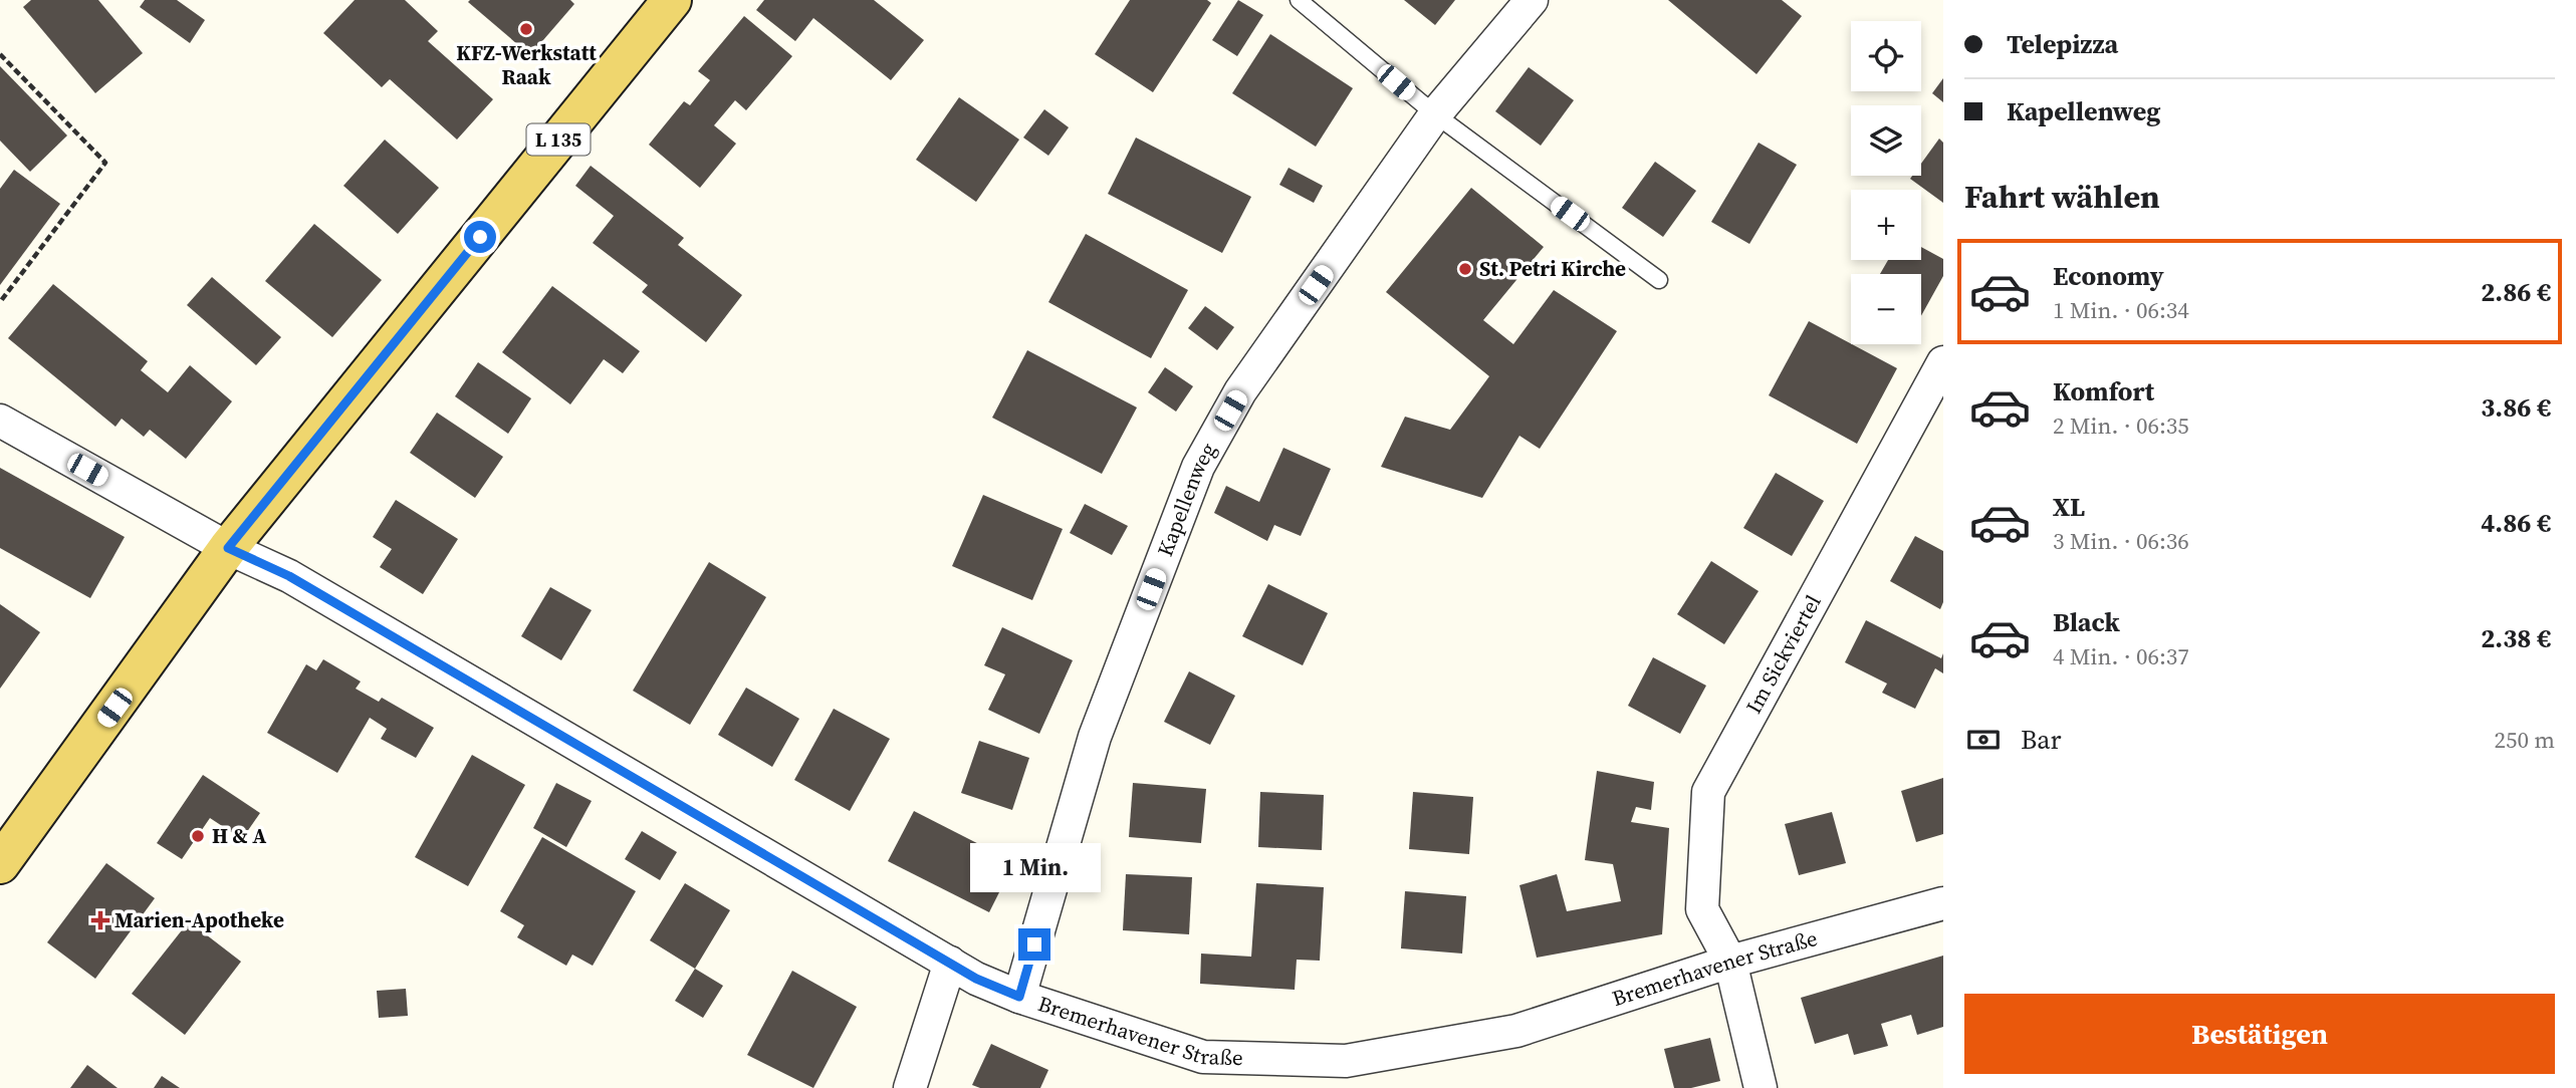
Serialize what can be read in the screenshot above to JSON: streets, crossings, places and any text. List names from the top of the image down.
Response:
{
  "streets": {
    "main road": ["L 135"],
    "street": ["Kapellenweg", "Im Sickviertel", "Bremerhavener Straße"]
  },
  "crossings": [
    ["L 135", "Bremerhavener Straße"],
    ["Kapellenweg", "Bremerhavener Straße"],
    ["Im Sickviertel", "Bremerhavener Straße"]
  ],
  "places": {
    "other": ["KFZ-Werkstatt Raak", "St. Petri Kirche", "H & A"],
    "health": ["Marien-Apotheke"]
  },
  "page": {
    "banner": ["Telepizza", "Kapellenweg"],
    "map_buttons": ["+", "−"],
    "heading": "Fahrt wählen",
    "list": [
      {
        "name": "Economy",
        "note": "1 Min. · 06:34",
        "value": "2.86 €"
      },
      {
        "name": "Komfort",
        "note": "2 Min. · 06:35",
        "value": "3.86 €"
      },
      {
        "name": "XL",
        "note": "3 Min. · 06:36",
        "value": "4.86 €"
      },
      {
        "name": "Black",
        "note": "4 Min. · 06:37",
        "value": "2.38 €"
      }
    ],
    "pay": ["Bar", "250 m"],
    "bubble": "1 Min.",
    "buttons": "Bestätigen"
  }
}
